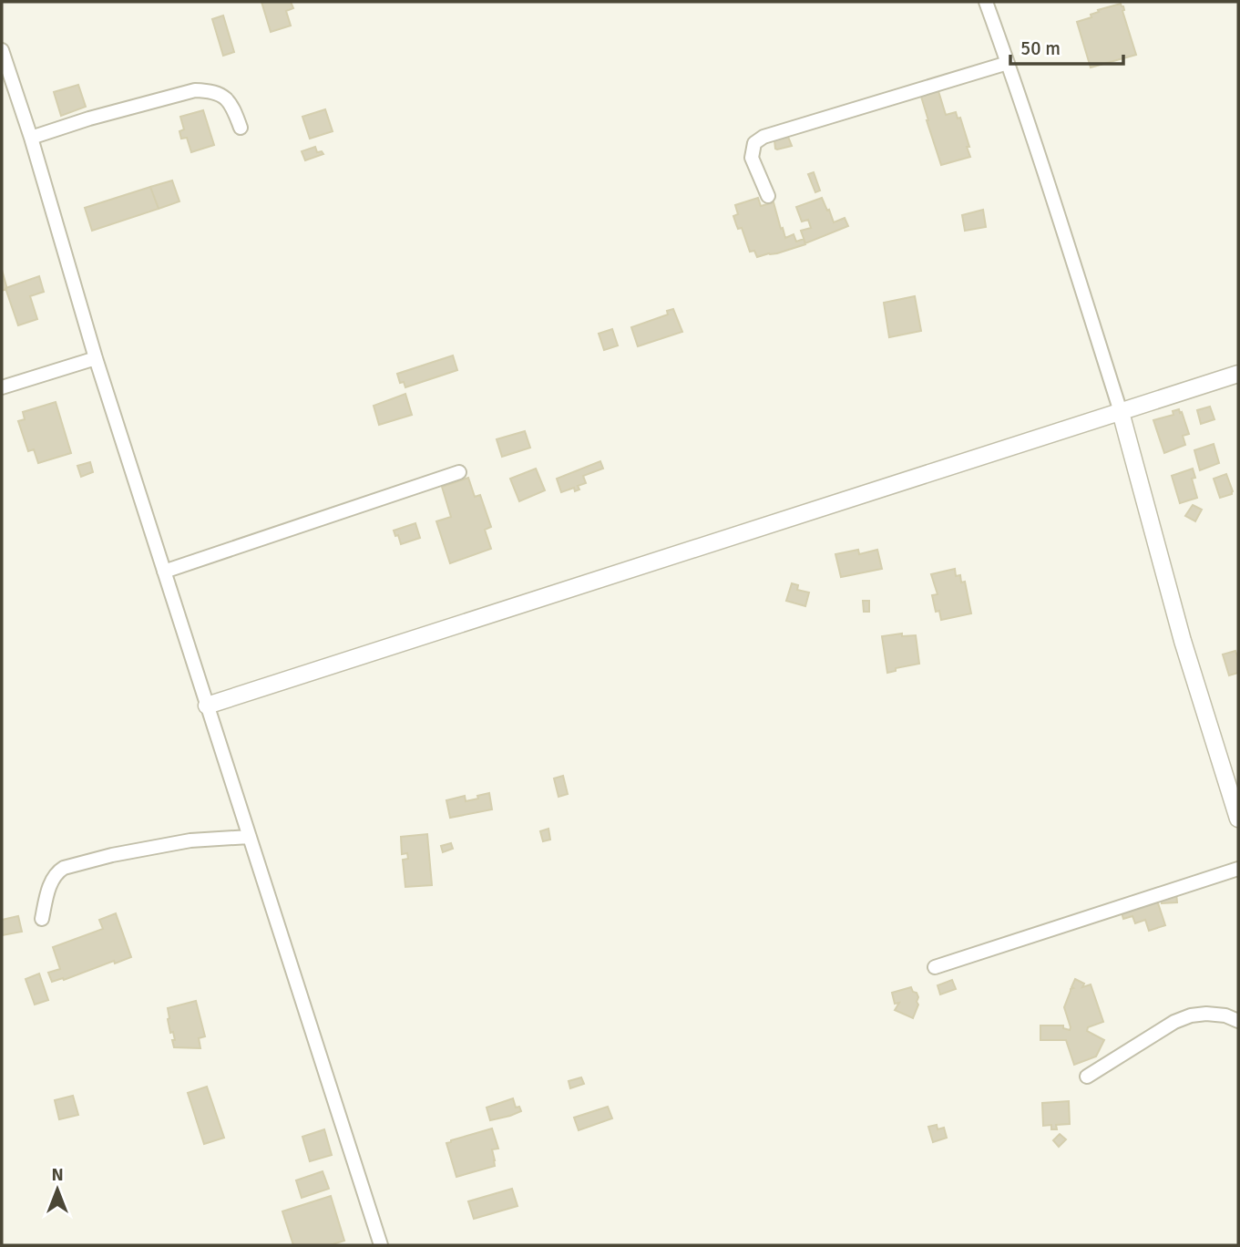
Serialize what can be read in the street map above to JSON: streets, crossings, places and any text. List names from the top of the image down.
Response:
{
  "scale_bar": "50 m",
  "north": "top"
}
